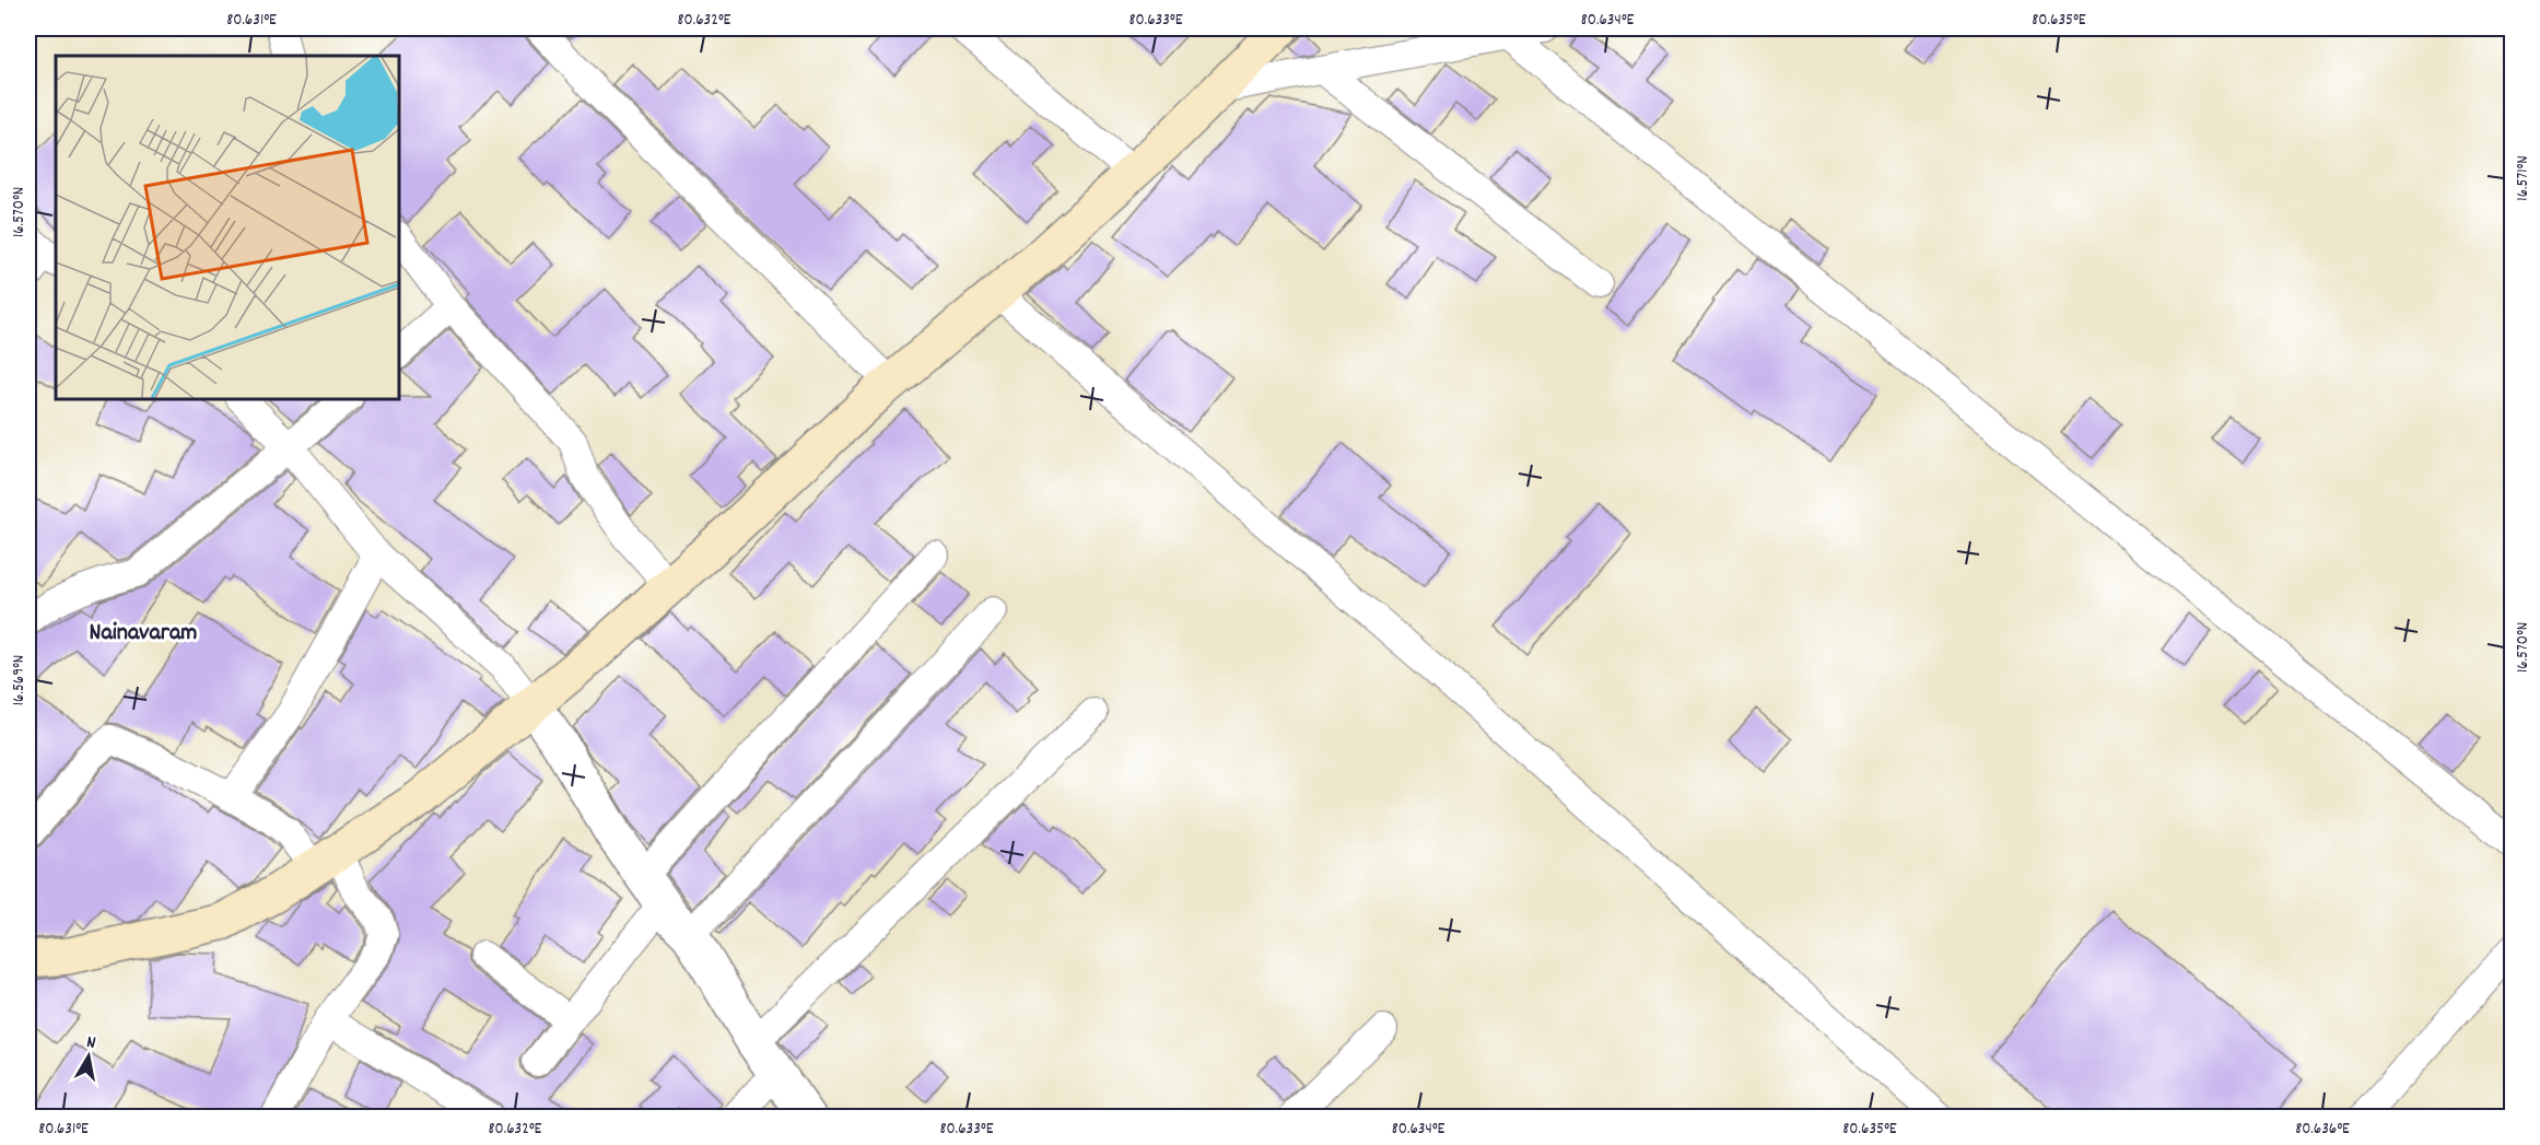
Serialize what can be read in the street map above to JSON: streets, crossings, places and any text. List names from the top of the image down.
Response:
{
  "districts": ["Nainavaram"],
  "north": "top",
  "coordinates": [
    "80.631°E",
    "80.632°E",
    "80.633°E",
    "80.634°E",
    "80.635°E",
    "16.571°N",
    "16.570°N",
    "16.569°N",
    "80.636°E"
  ]
}
